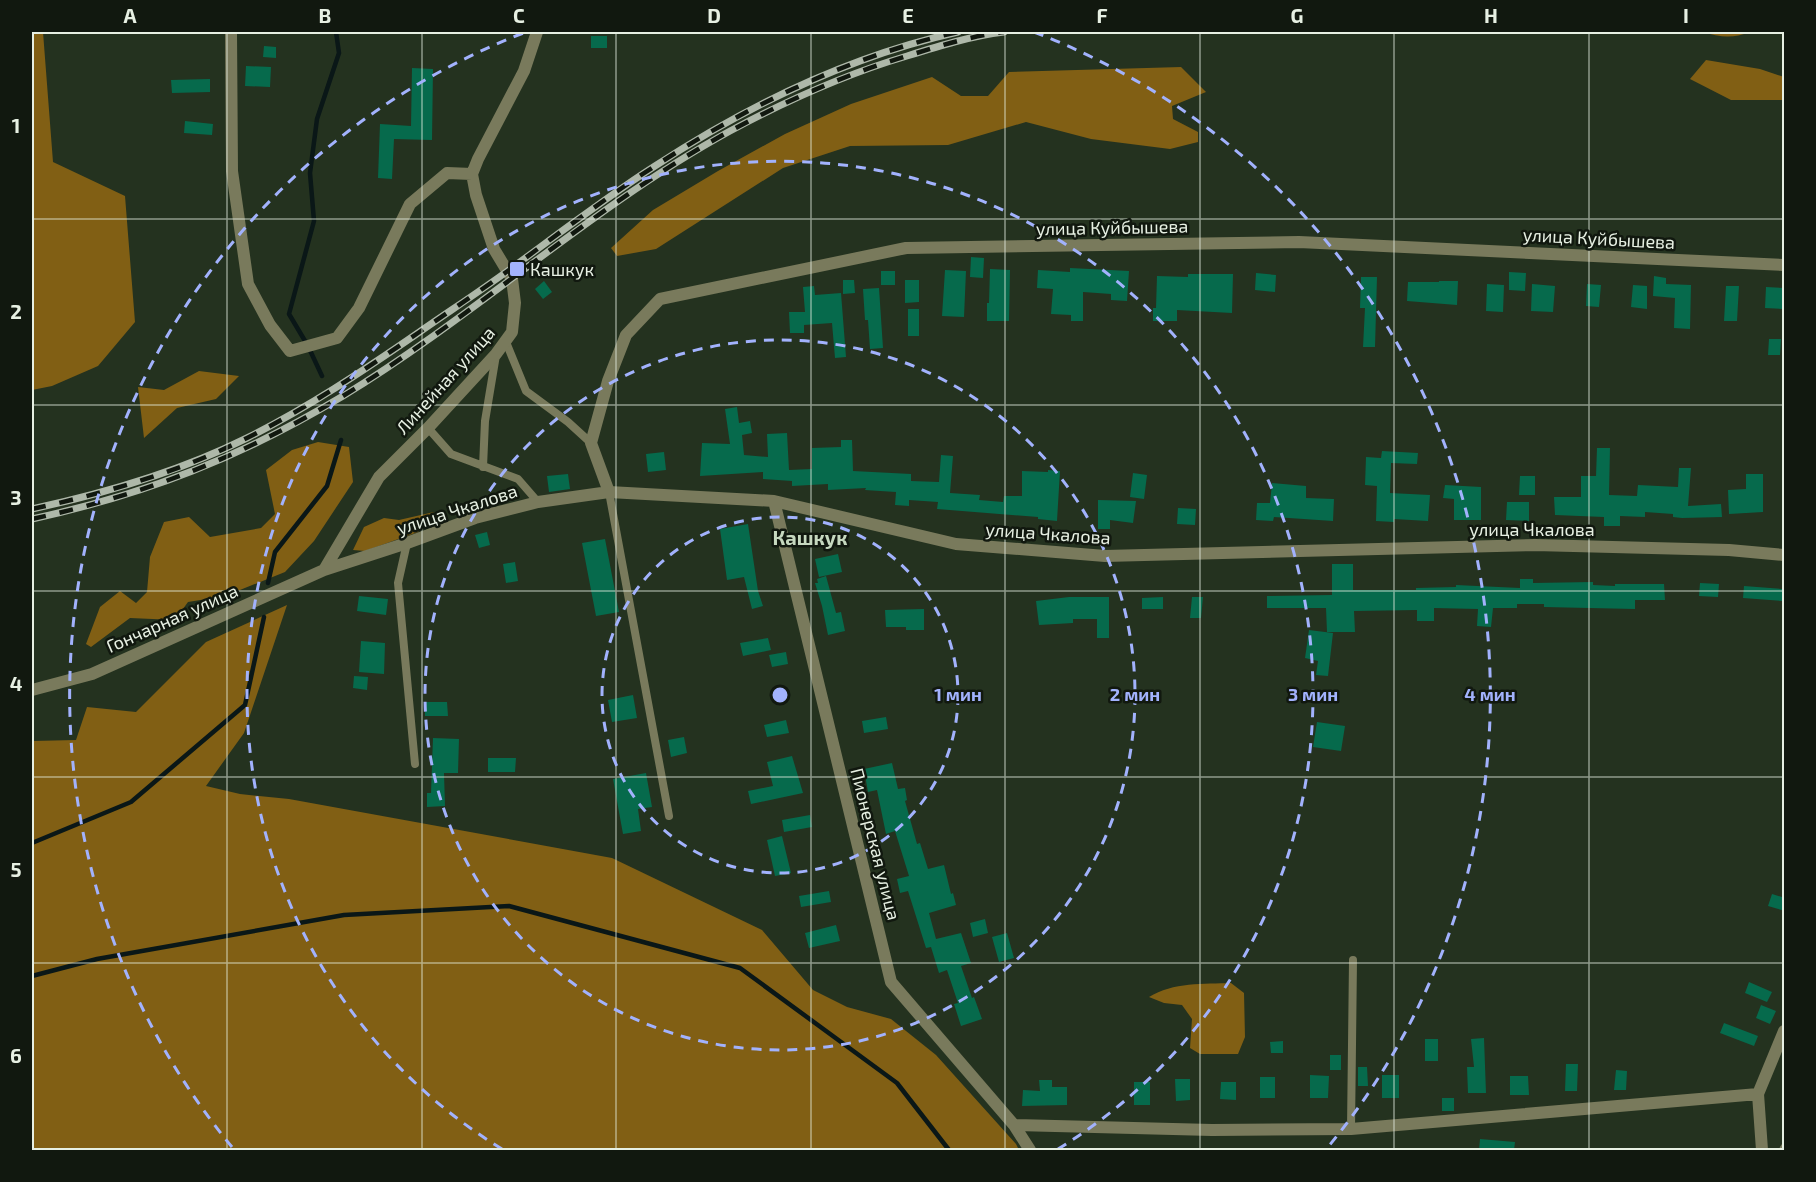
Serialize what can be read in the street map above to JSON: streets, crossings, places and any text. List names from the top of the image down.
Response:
{
  "streets": {
    "street": [
      "улица Куйбышева",
      "Линейная улица",
      "улица Чкалова",
      "Гончарная улица",
      "Пионерская улица"
    ]
  },
  "crossings": [
    ["Линейная улица", "улица Чкалова"],
    ["Линейная улица", "Гончарная улица"],
    ["улица Чкалова", "Гончарная улица"],
    ["улица Чкалова", "Пионерская улица"]
  ],
  "districts": ["Кашкук"],
  "places": {
    "transit": ["Кашкук"]
  },
  "grid": {
    "columns": [
      "A",
      "B",
      "C",
      "D",
      "E",
      "F",
      "G",
      "H",
      "I"
    ],
    "rows": [
      "1",
      "2",
      "3",
      "4",
      "5",
      "6"
    ]
  },
  "rings": [
    "1 мин",
    "2 мин",
    "3 мин",
    "4 мин"
  ]
}
